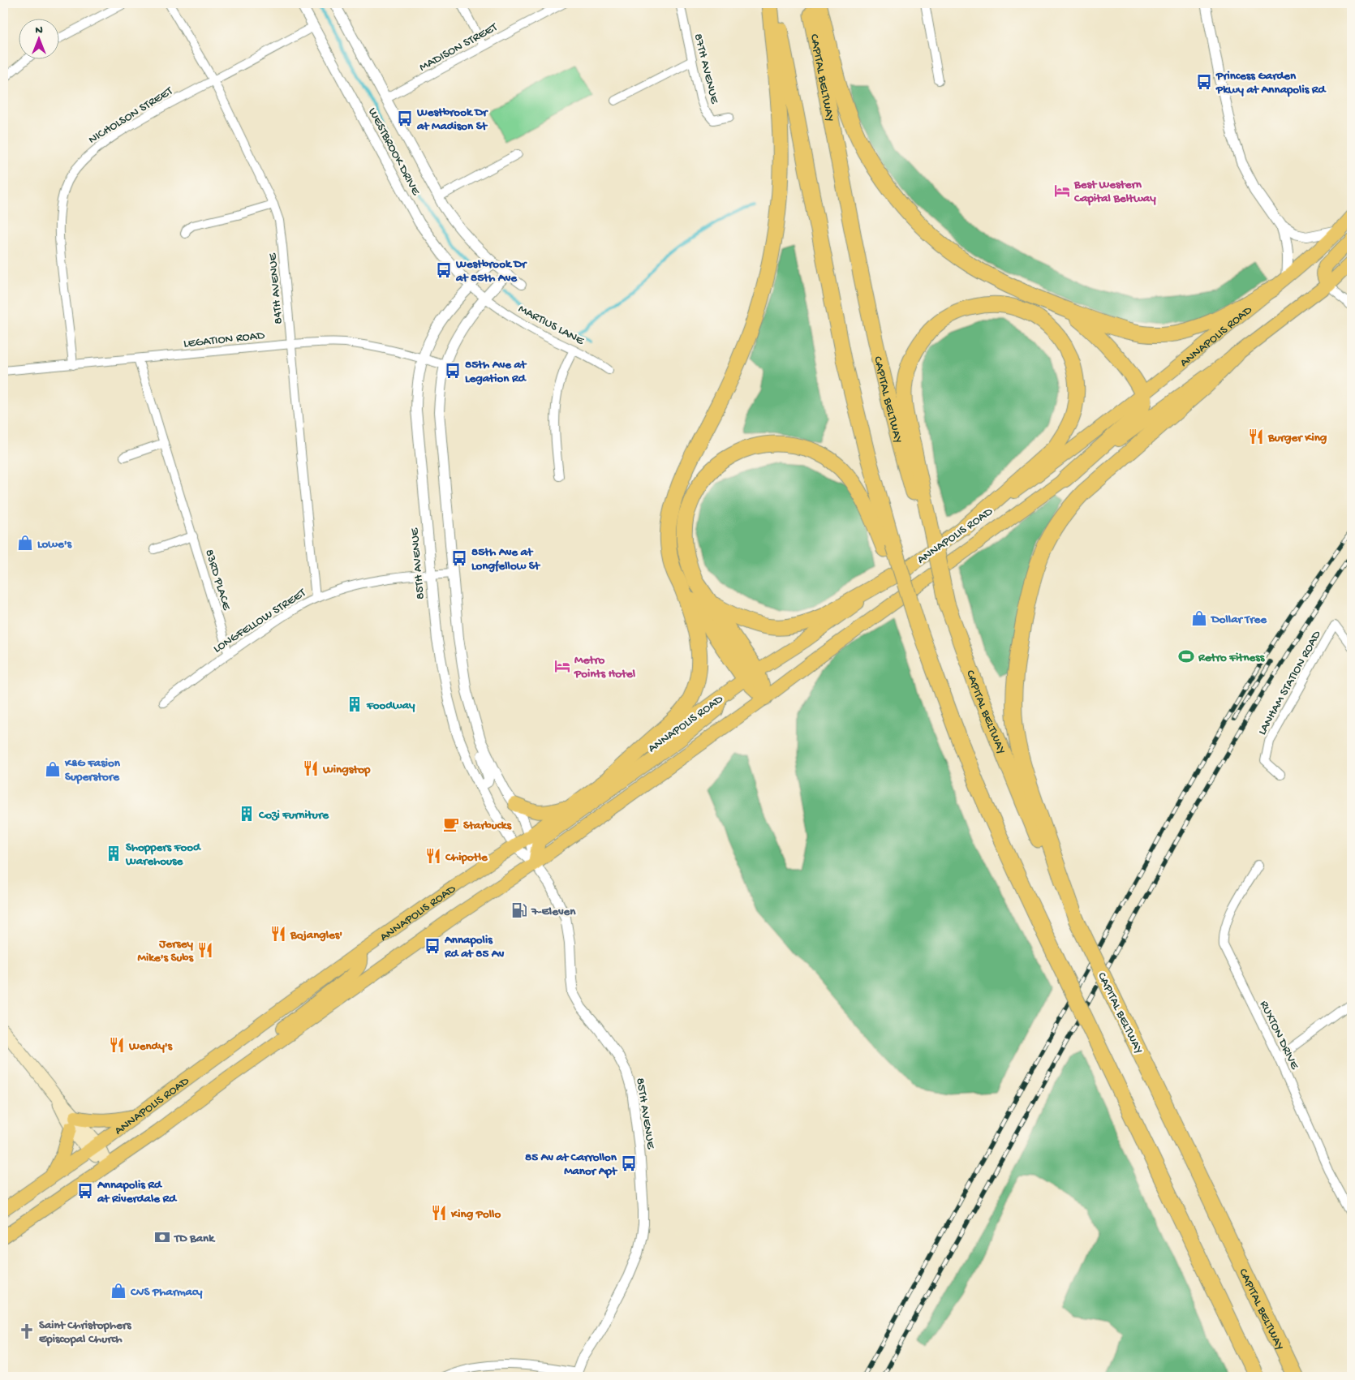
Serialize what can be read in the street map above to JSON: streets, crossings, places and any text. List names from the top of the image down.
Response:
{
  "streets": {
    "highway": ["CAPITAL BELTWAY"],
    "main road": ["ANNAPOLIS ROAD"],
    "street": [
      "MADISON STREET",
      "87TH AVENUE",
      "NICHOLSON STREET",
      "WESTBROOK DRIVE",
      "84TH AVENUE",
      "MARTIUS LANE",
      "LEGATION ROAD",
      "85TH AVENUE",
      "83RD PLACE",
      "LONGFELLOW STREET",
      "LANHAM STATION ROAD",
      "RUXTON DRIVE"
    ]
  },
  "crossings": [
    ["MADISON STREET", "WESTBROOK DRIVE"],
    ["NICHOLSON STREET", "WESTBROOK DRIVE"],
    ["NICHOLSON STREET", "84TH AVENUE"],
    ["NICHOLSON STREET", "LEGATION ROAD"],
    ["WESTBROOK DRIVE", "MARTIUS LANE"],
    ["WESTBROOK DRIVE", "85TH AVENUE"],
    ["84TH AVENUE", "LEGATION ROAD"],
    ["84TH AVENUE", "LONGFELLOW STREET"],
    ["MARTIUS LANE", "85TH AVENUE"],
    ["ANNAPOLIS ROAD", "85TH AVENUE"],
    ["LEGATION ROAD", "85TH AVENUE"],
    ["LEGATION ROAD", "83RD PLACE"],
    ["85TH AVENUE", "LONGFELLOW STREET"],
    ["83RD PLACE", "LONGFELLOW STREET"]
  ],
  "places": {
    "bus stop": [
      "Princess Garden Pkwy at Annapolis Rd",
      "Westbrook Dr at Madison St",
      "Westbrook Dr at 85th Ave",
      "85th Ave at Legation Rd",
      "85th Ave at Longfellow St",
      "Annapolis Rd at 85 Av",
      "85 Av at Carrollon Manor Apt",
      "Annapolis Rd at Riverdale Rd"
    ],
    "hotel": ["Best Western Capital Beltway", "Metro Points Hotel"],
    "restaurant": [
      "Burger King",
      "Wingstop",
      "Chipotle",
      "Bojangles'",
      "Jersey Mike's Subs",
      "Wendy's",
      "King Pollo"
    ],
    "shop": [
      "Lowe's",
      "Dollar Tree",
      "K&G Fasion Superstore",
      "CVS Pharmacy"
    ],
    "sports": ["Retro Fitness"],
    "building": ["Foodway", "Cozi Furniture", "Shoppers Food Warehouse"],
    "cafe": ["Starbucks"],
    "fuel station": ["7-Eleven"],
    "bank": ["TD Bank"],
    "church": ["Saint Christophers Episcopal Church"]
  },
  "north": "top"
}
